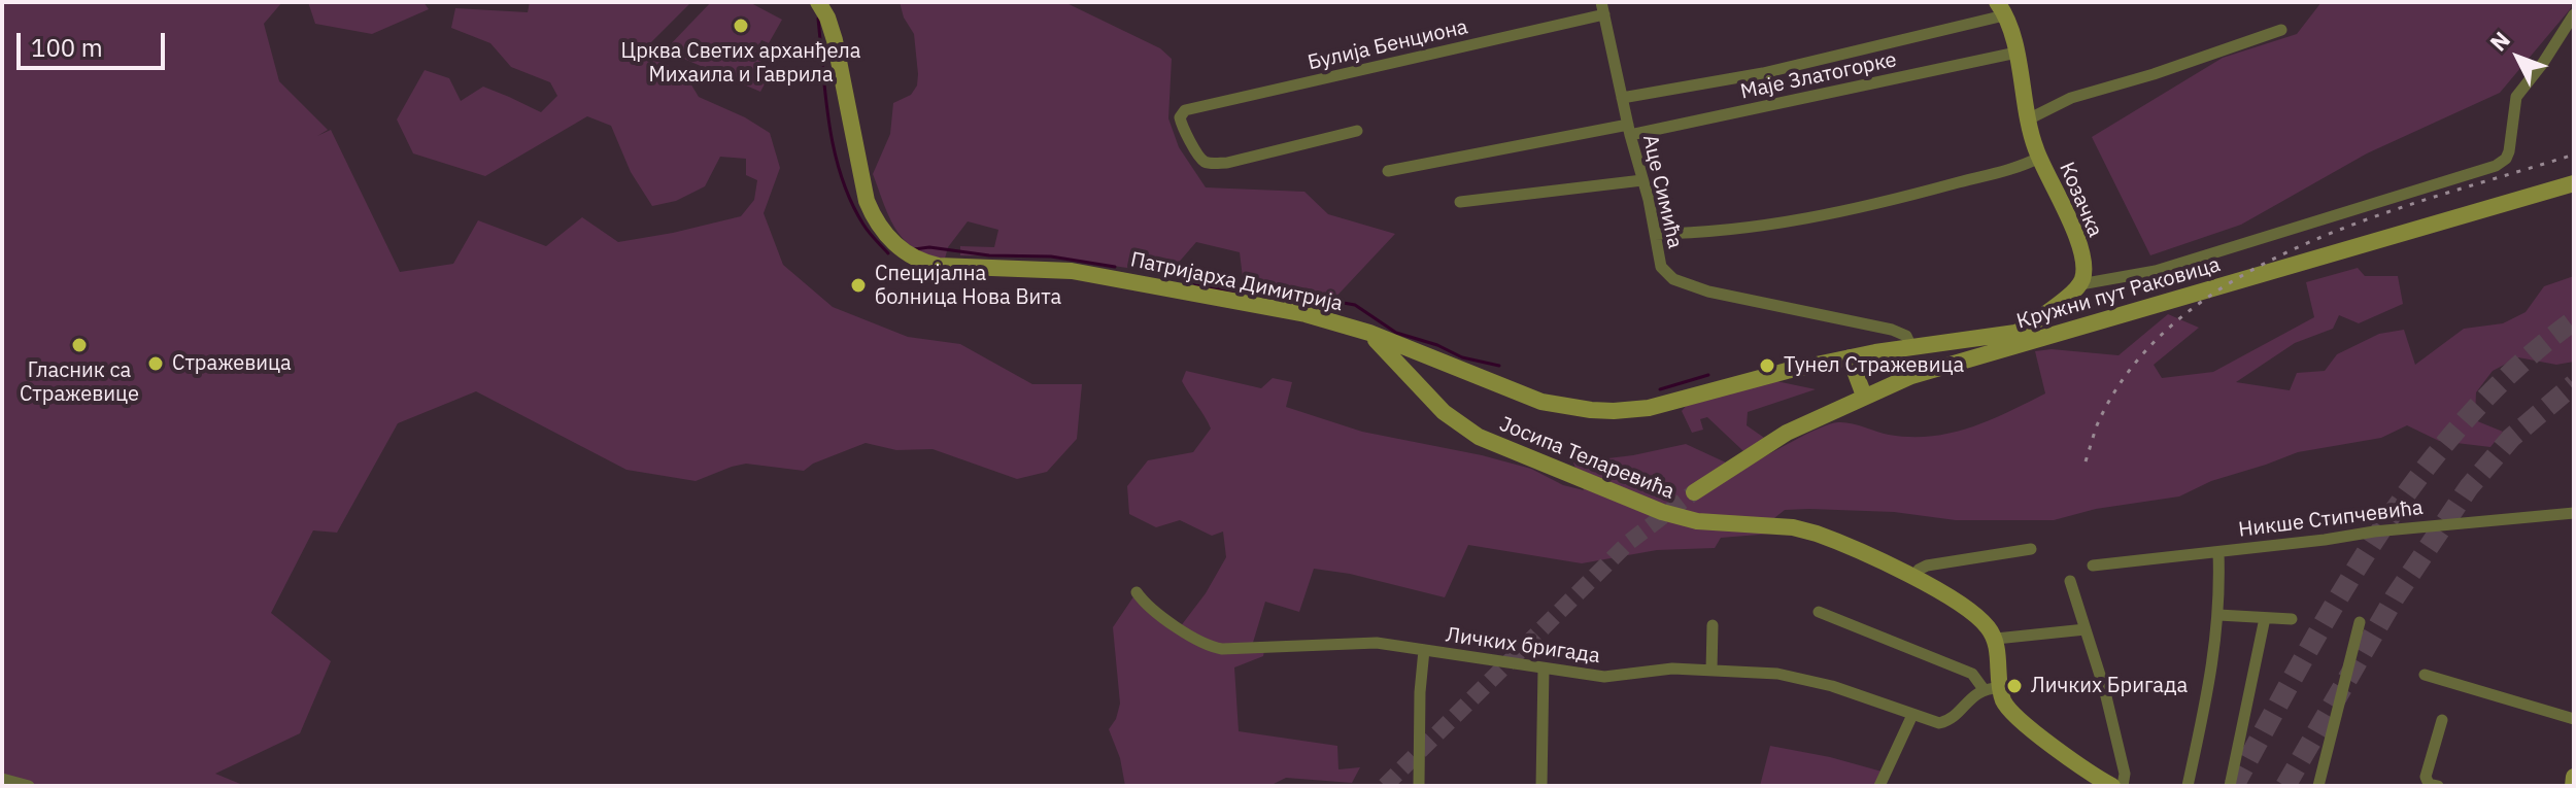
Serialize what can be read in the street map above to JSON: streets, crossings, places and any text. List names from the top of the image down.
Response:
{
  "streets": {
    "main road": [
      "Козачка",
      "Патријарха Димитрија",
      "Кружни пут Раковица",
      "Јосипа Теларевића"
    ],
    "street": [
      "Булија Бенциона",
      "Маје Златогорке",
      "Аце Симића",
      "Никше Стипчевића",
      "Личких бригада"
    ]
  },
  "crossings": [
    ["Булија Бенциона", "Аце Симића"],
    ["Маје Златогорке", "Аце Симића"],
    ["Маје Златогорке", "Козачка"],
    ["Аце Симића", "Патријарха Димитрија"],
    ["Патријарха Димитрија", "Јосипа Теларевића"]
  ],
  "places": [
    "Црква Светих арханђела Михаила и Гаврила",
    "Специјална болница Нова Вита",
    "Гласник са Стражевице",
    "Стражевица",
    "Тунел Стражевица",
    "Личких Бригада"
  ],
  "scale_bar": "100 m",
  "north": "top left"
}
